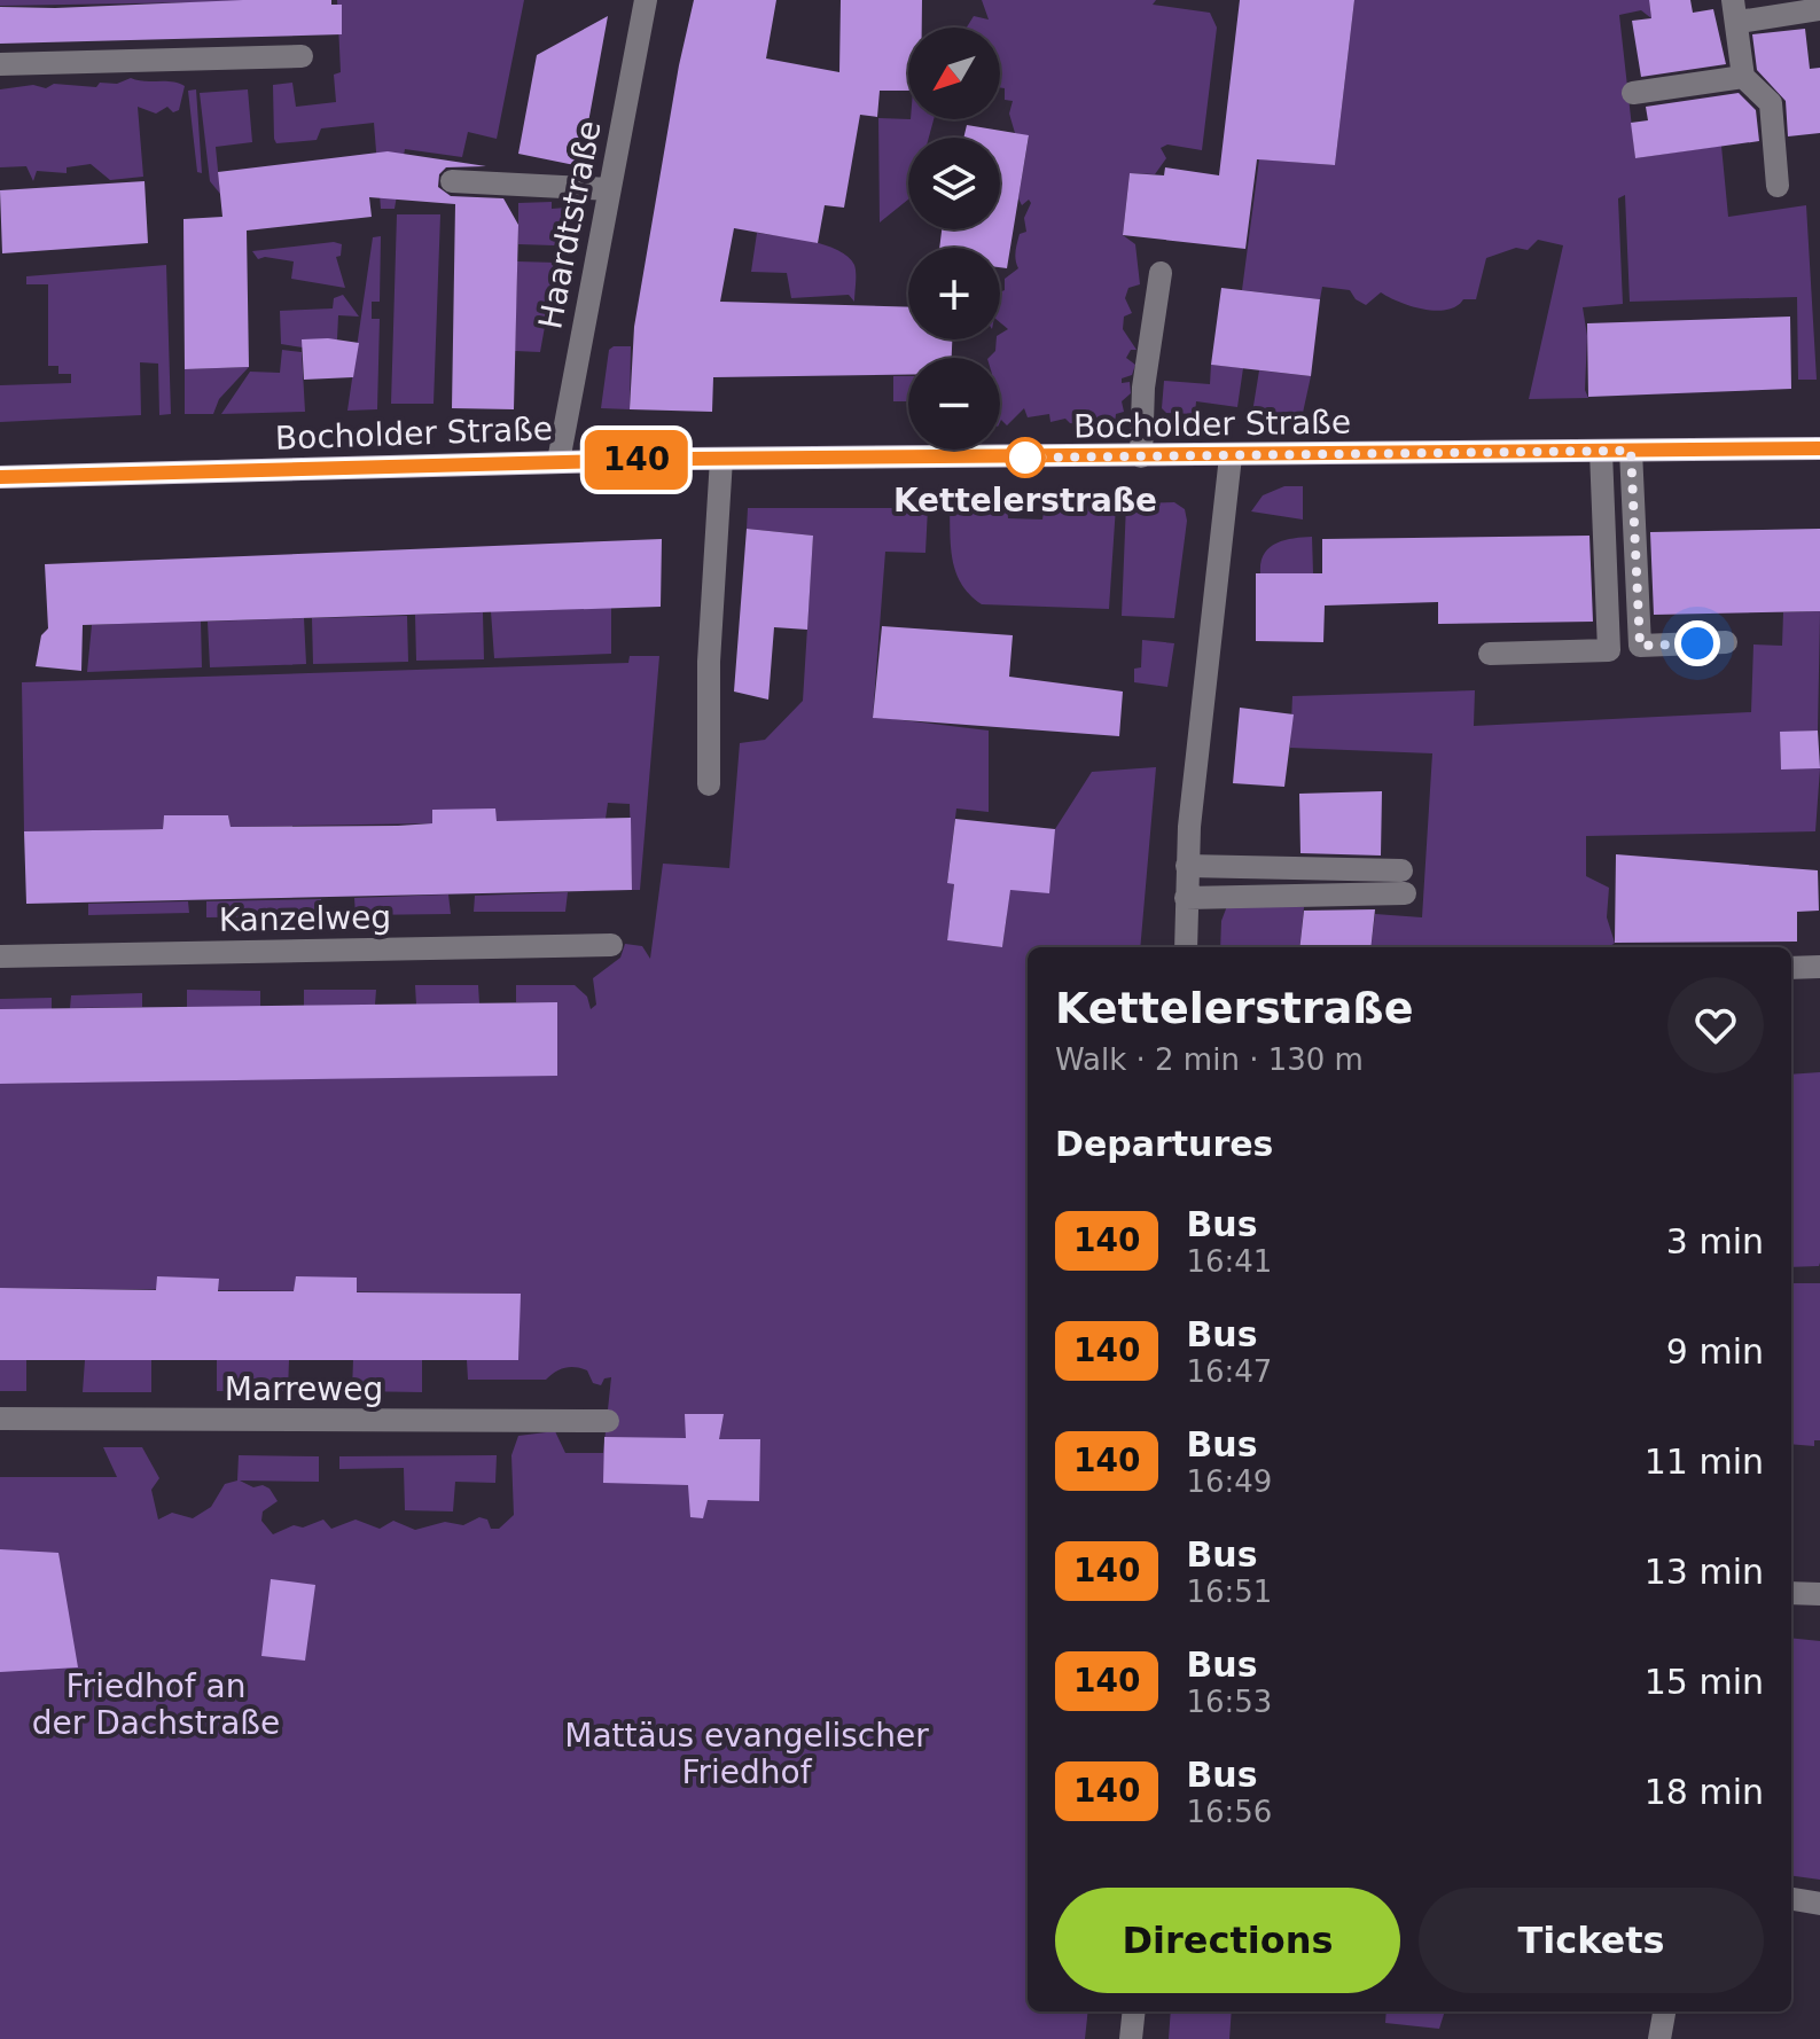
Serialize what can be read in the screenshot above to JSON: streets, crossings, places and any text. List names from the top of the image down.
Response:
{
  "streets": {
    "main road": ["Bocholder Straße"],
    "street": ["Haardtstraße", "Kanzelweg", "Marreweg"]
  },
  "crossings": [
    ["Haardtstraße", "Bocholder Straße"]
  ],
  "parks": ["Friedhof an der Dachstraße", "Mattäus evangelischer Friedhof"],
  "places": ["Kettelerstraße"],
  "lines": ["bus line 140"],
  "north": "bottom left",
  "page": {
    "on_map": "140",
    "map_buttons": ["+", "−"],
    "heading": [
      ["Kettelerstraße", "Walk · 2 min · 130 m"],
      "Departures"
    ],
    "list": [
      {
        "mark": "140",
        "name": "Bus",
        "note": "16:41",
        "value": "3 min"
      },
      {
        "mark": "140",
        "name": "Bus",
        "note": "16:47",
        "value": "9 min"
      },
      {
        "mark": "140",
        "name": "Bus",
        "note": "16:49",
        "value": "11 min"
      },
      {
        "mark": "140",
        "name": "Bus",
        "note": "16:51",
        "value": "13 min"
      },
      {
        "mark": "140",
        "name": "Bus",
        "note": "16:53",
        "value": "15 min"
      },
      {
        "mark": "140",
        "name": "Bus",
        "note": "16:56",
        "value": "18 min"
      }
    ],
    "buttons": ["Directions", "Tickets"]
  }
}
